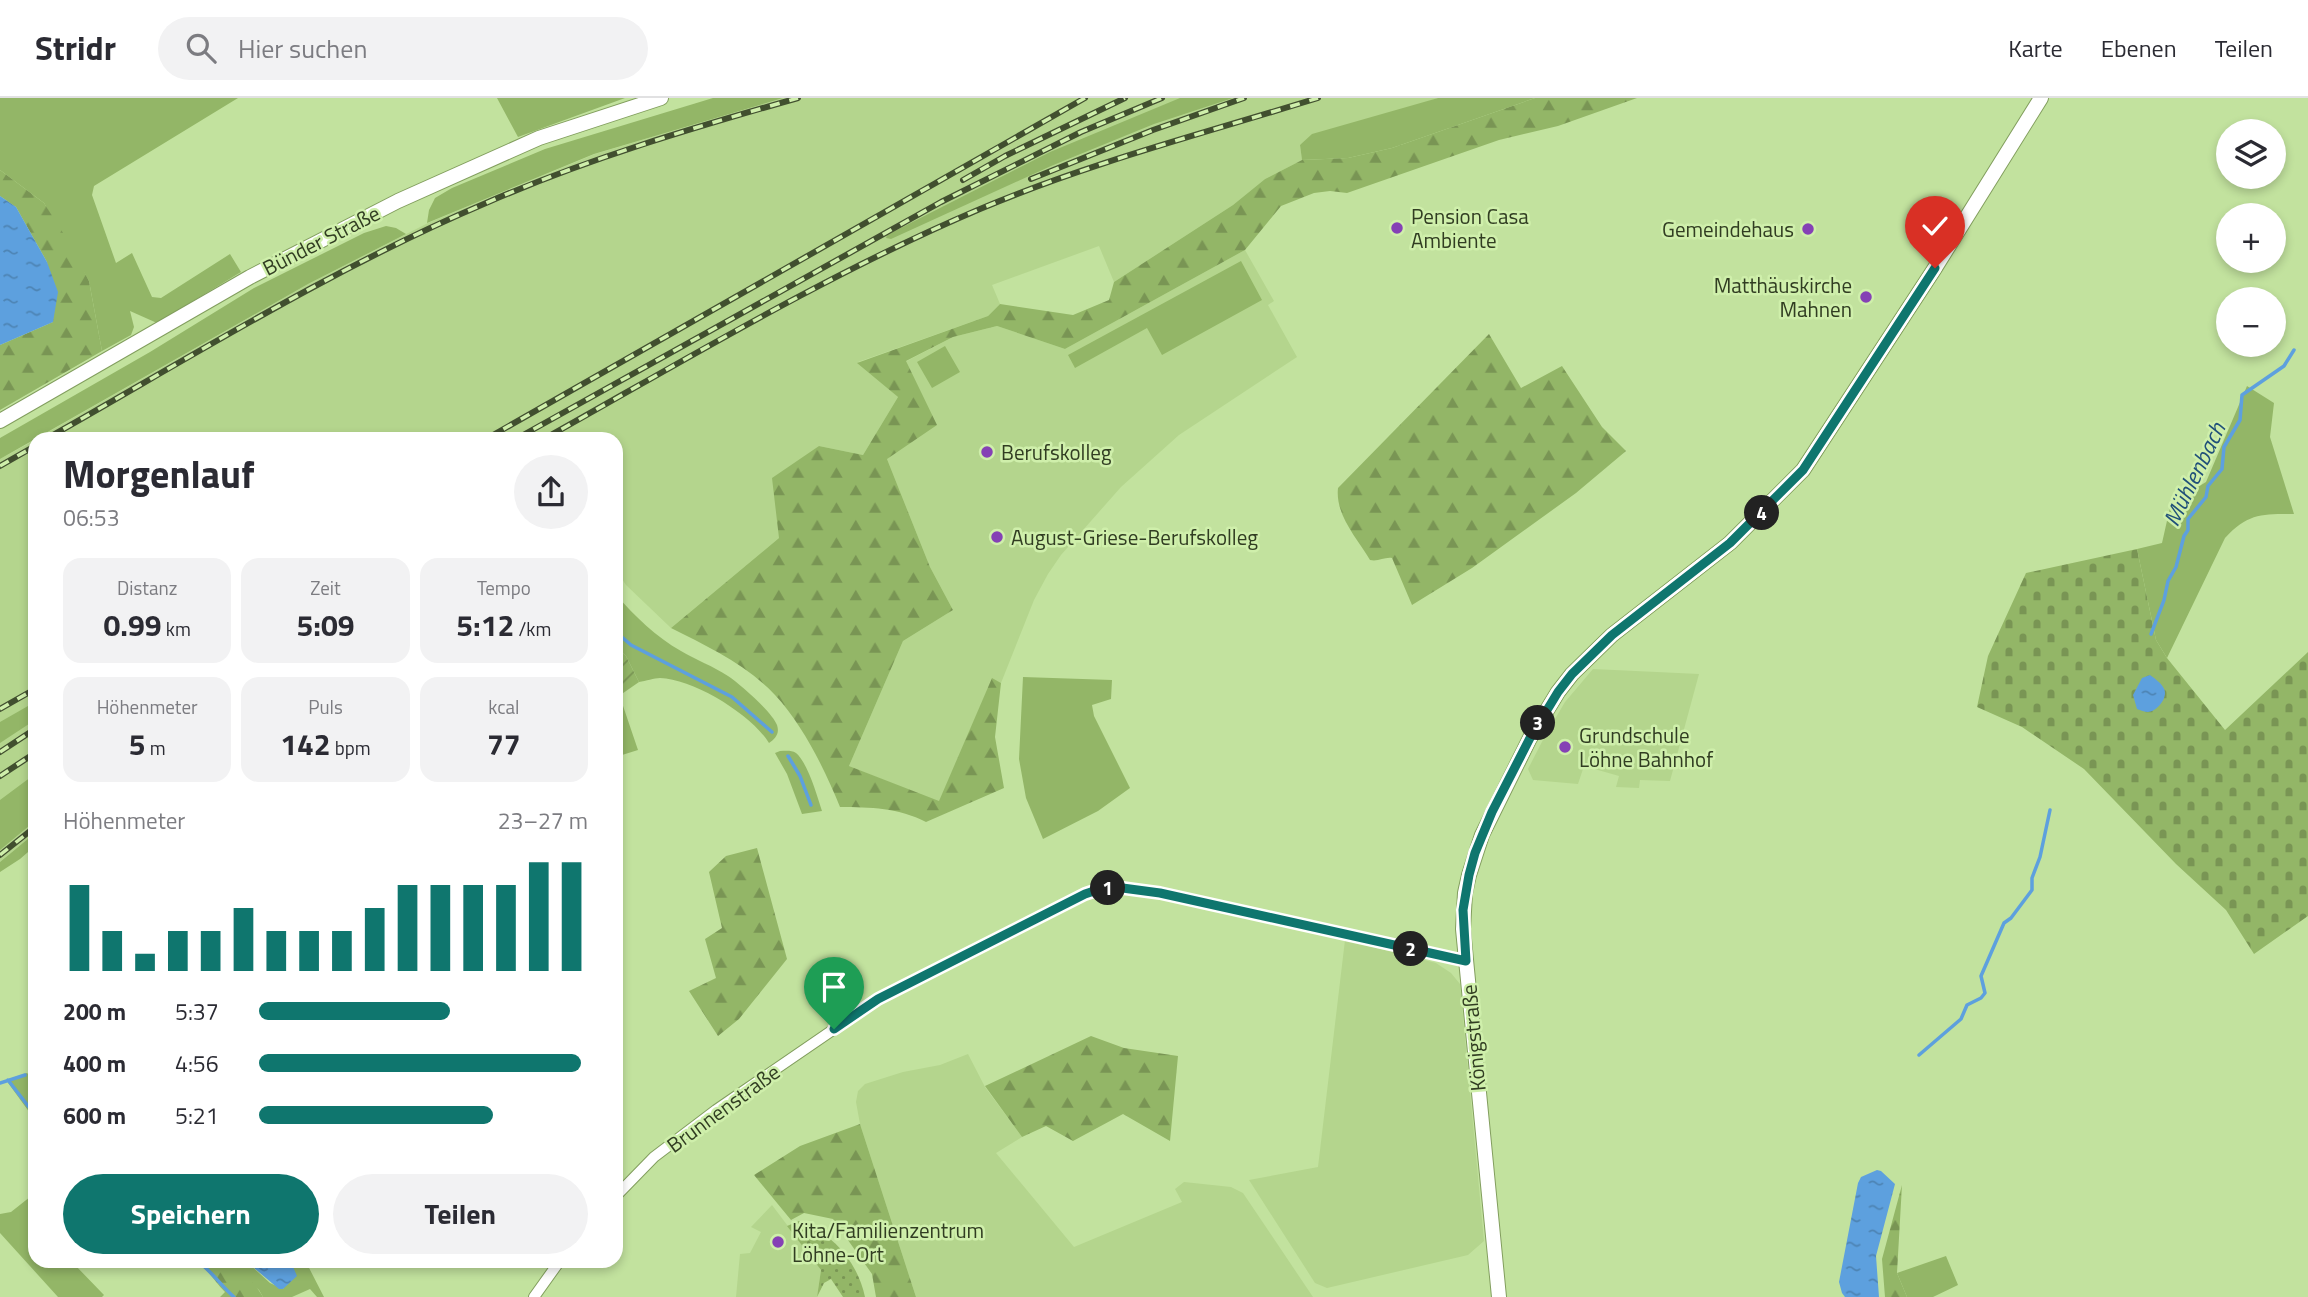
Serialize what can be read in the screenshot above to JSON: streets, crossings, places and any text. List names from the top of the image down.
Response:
{
  "streets": {
    "main road": ["Bünder Straße", "Königstraße"],
    "street": ["Brunnenstraße"]
  },
  "crossings": [
    ["Königstraße", "Brunnenstraße"]
  ],
  "water": ["Mühlenbach"],
  "places": [
    "Pension Casa Ambiente",
    "Gemeindehaus",
    "Matthäuskirche Mahnen",
    "Berufskolleg",
    "August-Griese-Berufskolleg",
    "Grundschule Löhne Bahnhof",
    "Kita/Familienzentrum Löhne-Ort"
  ],
  "page": {
    "header": "Stridr",
    "search": "Hier suchen",
    "nav": ["Karte", "Ebenen", "Teilen"],
    "map_buttons": ["+", "−"],
    "heading": ["Morgenlauf", "06:53"],
    "pins": [
      "4",
      "3",
      "1",
      "2"
    ],
    "stats": [
      ["Distanz", "0.99 km"],
      ["Zeit", "5:09"],
      ["Tempo", "5:12 /km"],
      ["Höhenmeter", "5 m"],
      ["Puls", "142 bpm"],
      ["kcal", "77"]
    ],
    "chart": ["Höhenmeter", "23–27 m"],
    "list": [
      {
        "name": "200 m",
        "note": "5:37"
      },
      {
        "name": "400 m",
        "note": "4:56"
      },
      {
        "name": "600 m",
        "note": "5:21"
      }
    ],
    "buttons": ["Speichern", "Teilen"]
  }
}
